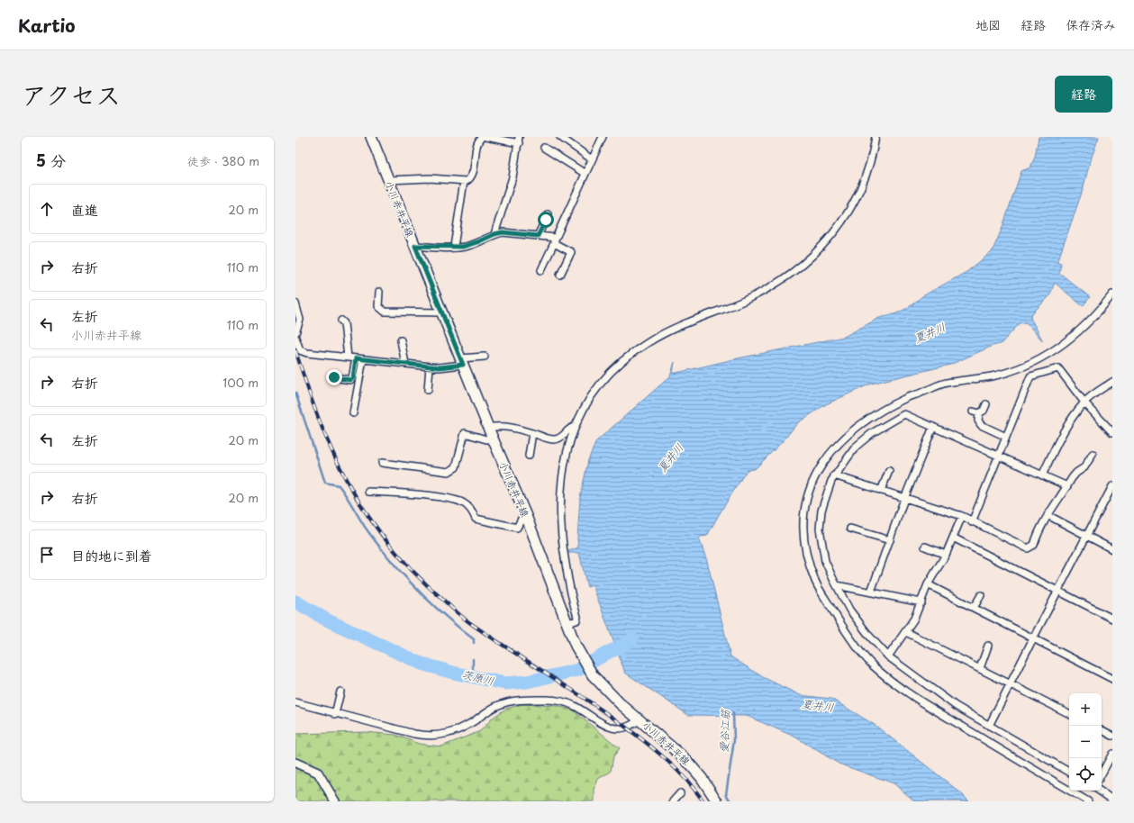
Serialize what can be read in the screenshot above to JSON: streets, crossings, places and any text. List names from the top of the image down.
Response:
{
  "streets": {
    "main road": ["小川赤井平線"]
  },
  "water": ["夏井川", "茨原川", "愛谷江筋"],
  "page": {
    "header": "Kartio",
    "nav": ["地図", "経路", "保存済み"],
    "title": "アクセス",
    "buttons": "経路",
    "heading": ["5 分", "徒歩 · 380 m"],
    "list": [
      ["直進", "20 m"],
      ["右折", "110 m"],
      ["左折", "小川赤井平線", "110 m"],
      ["右折", "100 m"],
      ["左折", "20 m"],
      ["右折", "20 m"],
      "目的地に到着"
    ],
    "map_buttons": ["+", "−"]
  }
}
